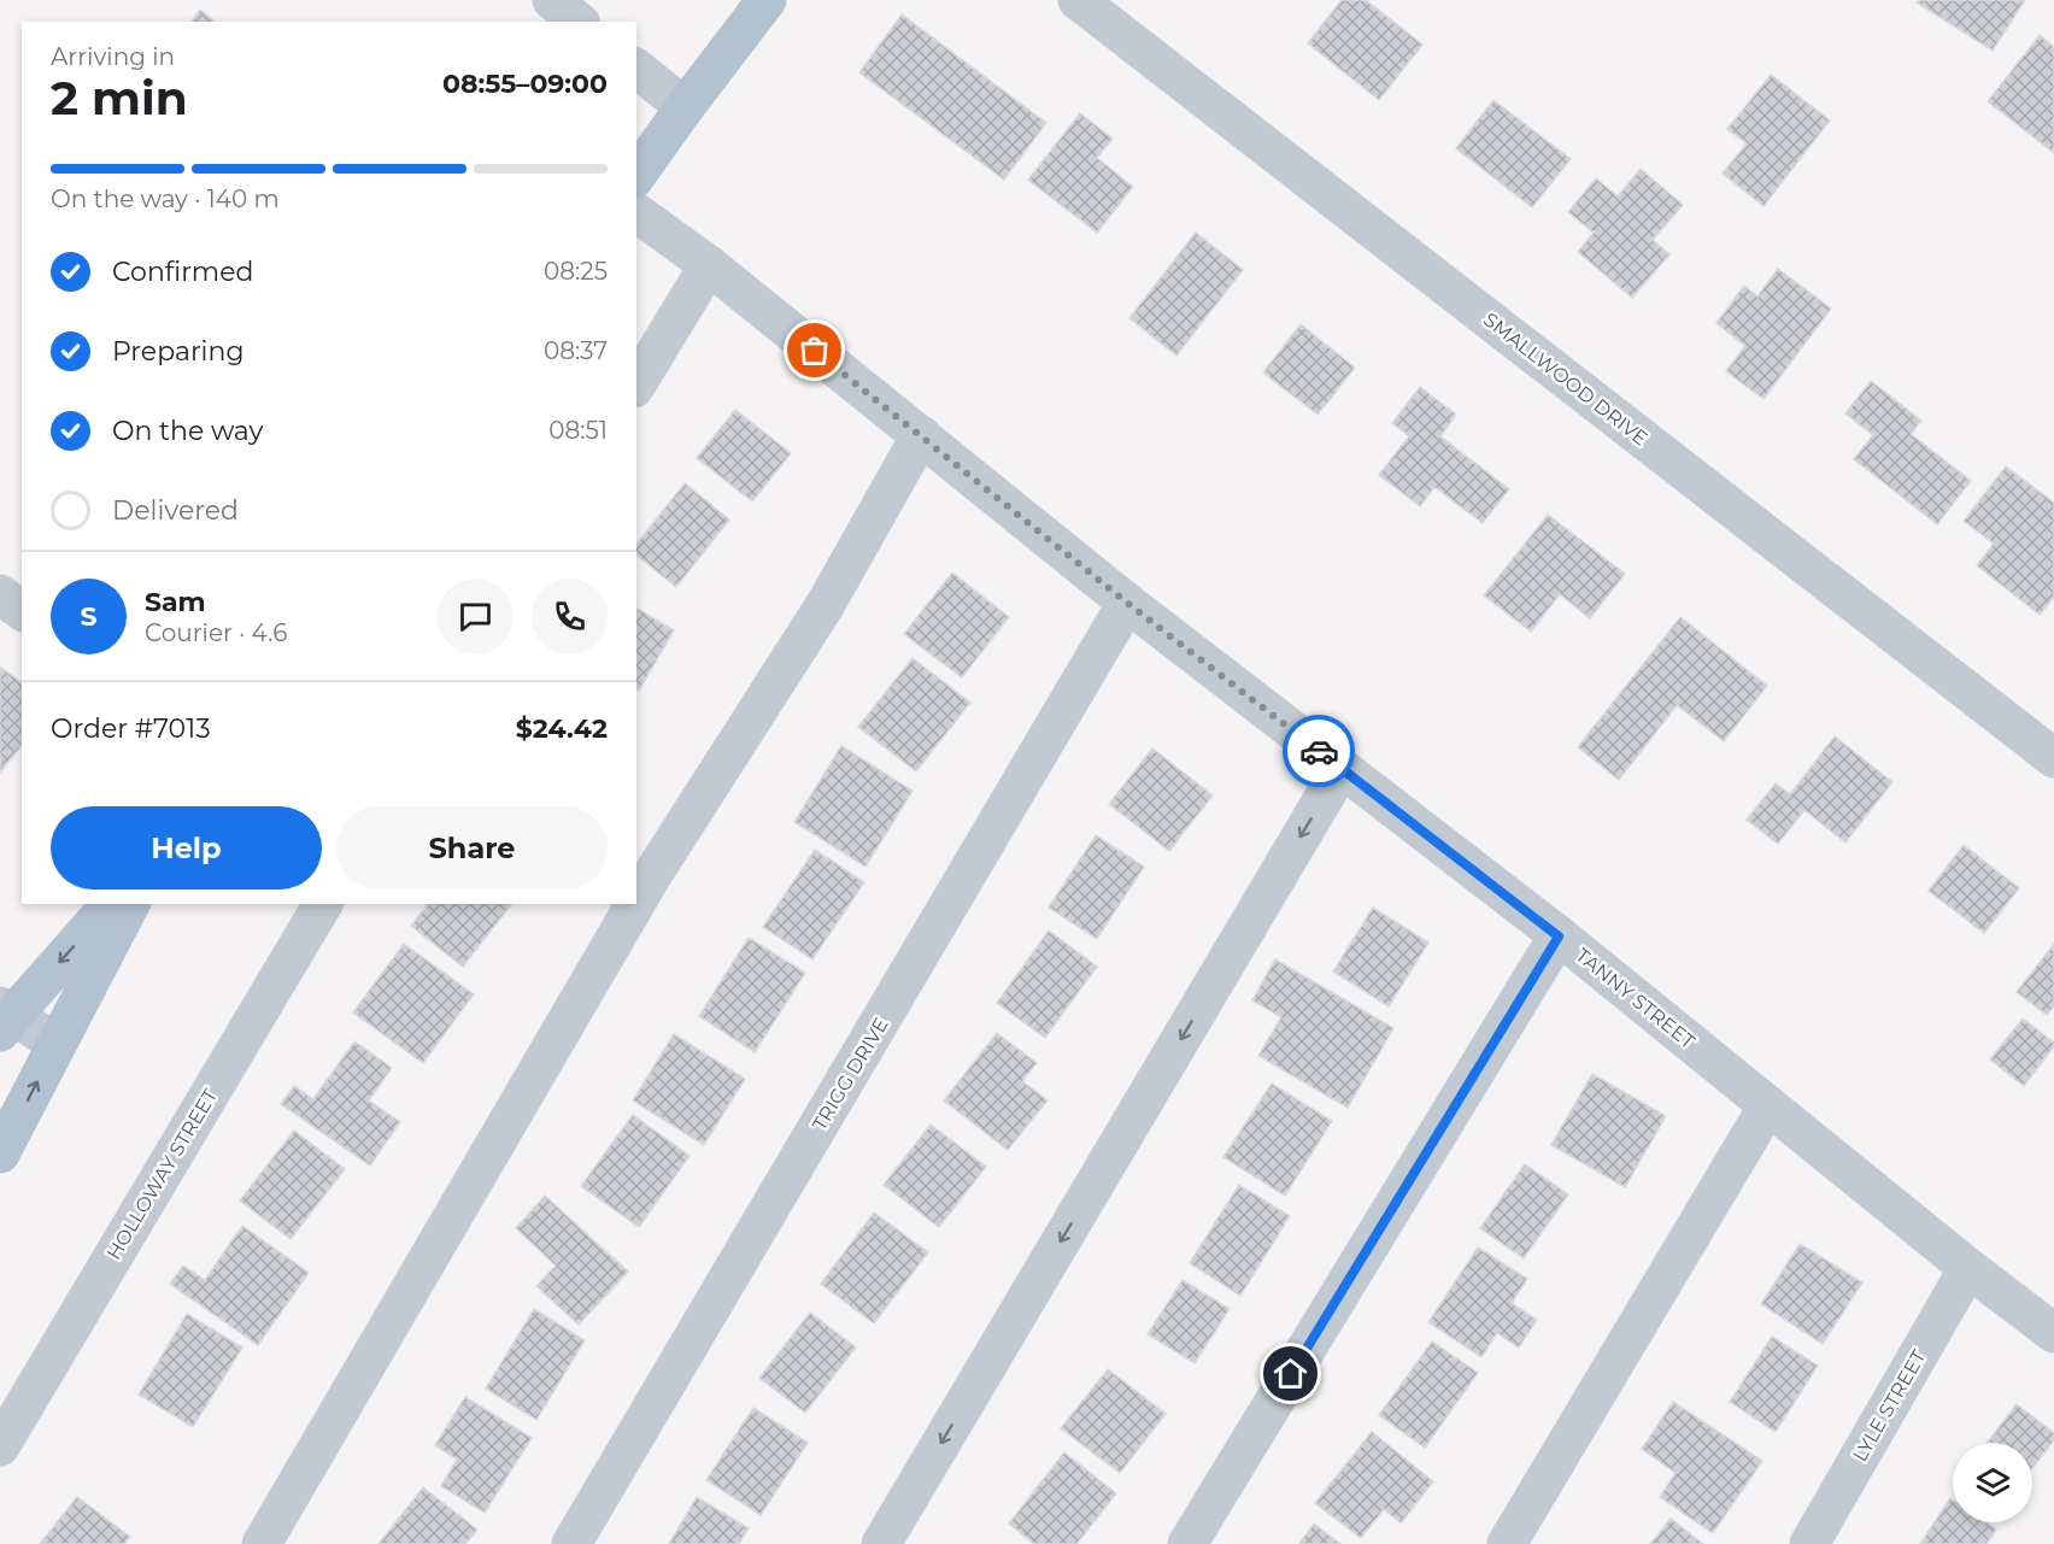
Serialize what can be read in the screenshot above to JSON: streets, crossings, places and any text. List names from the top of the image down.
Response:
{
  "streets": {
    "street": [
      "SMALLWOOD DRIVE",
      "TANNY STREET",
      "TRIGG DRIVE",
      "HOLLOWAY STREET",
      "LYLE STREET"
    ]
  },
  "crossings": [
    ["TANNY STREET", "TRIGG DRIVE"],
    ["TANNY STREET", "LYLE STREET"]
  ],
  "page": {
    "heading": ["2 min", "Arriving in", "08:55–09:00"],
    "panel": [
      "Sam",
      "Courier · 4.6",
      "Order #7013",
      "$24.42"
    ],
    "bar": "On the way · 140 m",
    "list": [
      ["Confirmed", "08:25"],
      ["Preparing", "08:37"],
      ["On the way", "08:51"],
      "Delivered"
    ],
    "round": "S",
    "buttons": ["Help", "Share"]
  }
}
